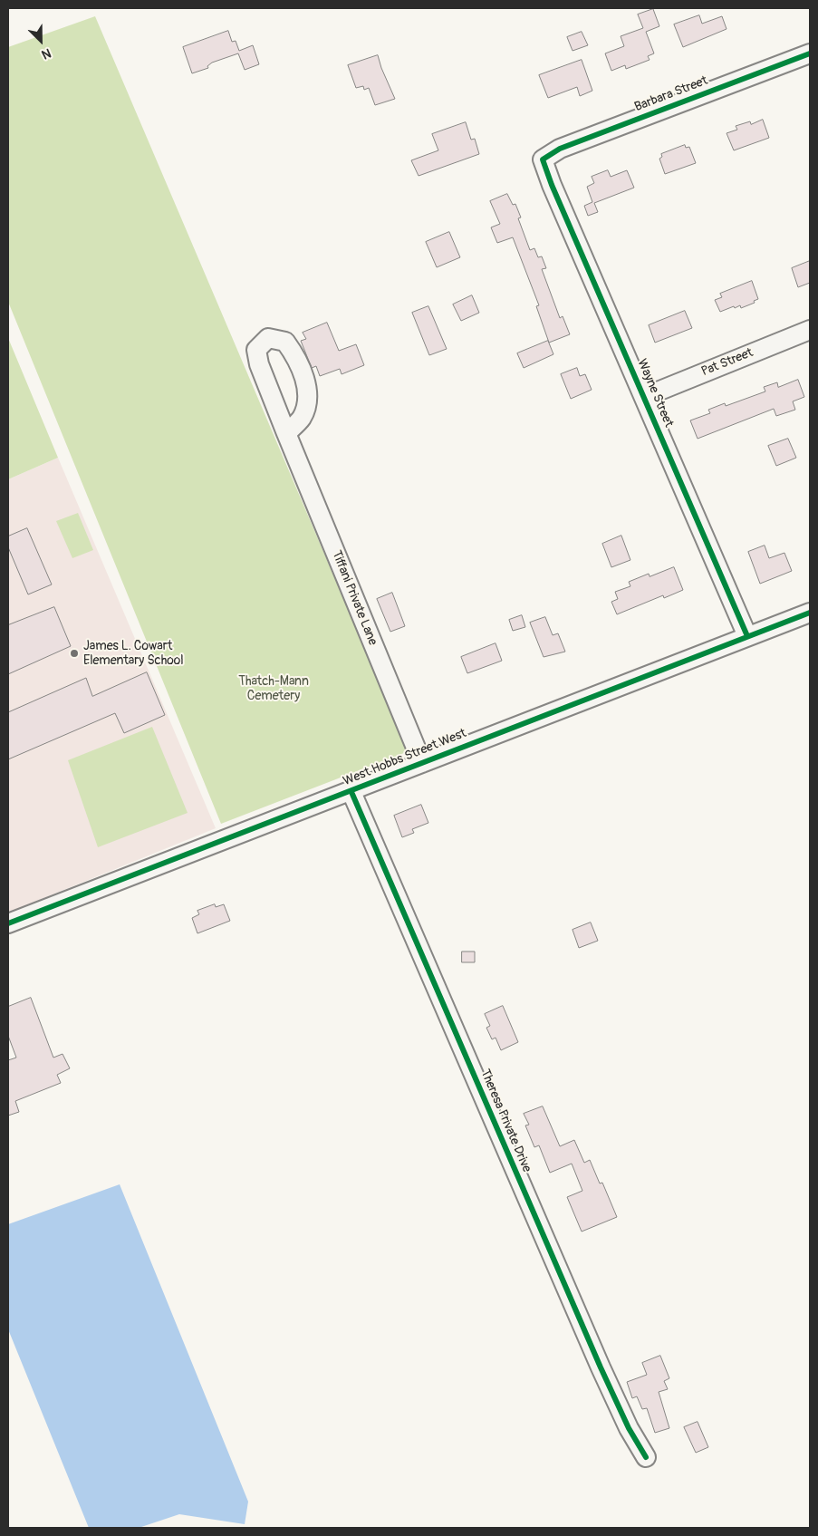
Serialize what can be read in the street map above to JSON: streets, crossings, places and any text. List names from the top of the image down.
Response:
{
  "streets": {
    "street": [
      "Barbara Street",
      "Pat Street",
      "Wayne Street",
      "Tiffani Private Lane",
      "West Hobbs Street West",
      "Theresa Private Drive"
    ]
  },
  "crossings": [
    ["Barbara Street", "Wayne Street"],
    ["Pat Street", "Wayne Street"],
    ["Wayne Street", "West Hobbs Street West"],
    ["Tiffani Private Lane", "West Hobbs Street West"],
    ["West Hobbs Street West", "Theresa Private Drive"]
  ],
  "parks": ["Thatch-Mann Cemetery"],
  "places": ["James L. Cowart Elementary School"],
  "north": "bottom right"
}
